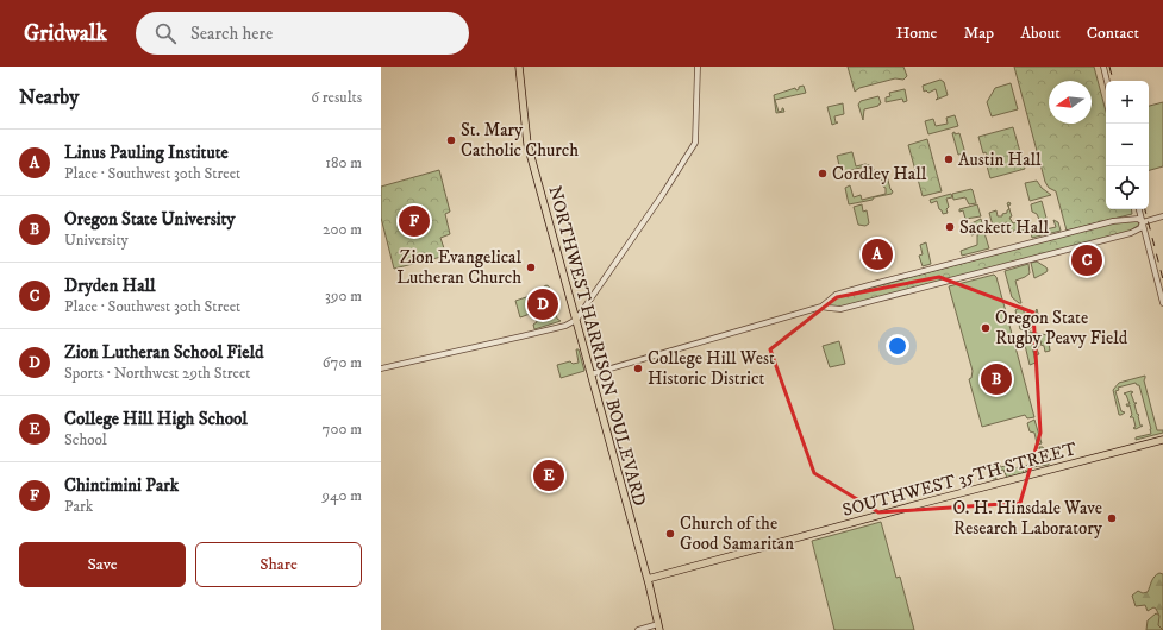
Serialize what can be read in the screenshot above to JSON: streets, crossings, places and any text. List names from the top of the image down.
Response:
{
  "streets": {
    "main road": ["NORTHWEST HARRISON BOULEVARD", "SOUTHWEST 35TH STREET"]
  },
  "crossings": [
    ["NORTHWEST HARRISON BOULEVARD", "SOUTHWEST 35TH STREET"]
  ],
  "places": [
    "St. Mary Catholic Church",
    "Austin Hall",
    "Cordley Hall",
    "Sackett Hall",
    "Zion Evangelical Lutheran Church",
    "Oregon State Rugby Peavy Field",
    "College Hill West Historic District",
    "O. H. Hinsdale Wave Research Laboratory",
    "Church of the Good Samaritan"
  ],
  "north": "left",
  "page": {
    "header": "Gridwalk",
    "search": "Search here",
    "nav": [
      "Home",
      "Map",
      "About",
      "Contact"
    ],
    "heading": ["Nearby", "6 results"],
    "map_buttons": ["+", "−"],
    "list": [
      {
        "mark": "A",
        "name": "Linus Pauling Institute",
        "note": "Place · Southwest 30th Street",
        "value": "180 m"
      },
      {
        "mark": "B",
        "name": "Oregon State University",
        "note": "University",
        "value": "200 m"
      },
      {
        "mark": "C",
        "name": "Dryden Hall",
        "note": "Place · Southwest 30th Street",
        "value": "390 m"
      },
      {
        "mark": "D",
        "name": "Zion Lutheran School Field",
        "note": "Sports · Northwest 29th Street",
        "value": "670 m"
      },
      {
        "mark": "E",
        "name": "College Hill High School",
        "note": "School",
        "value": "700 m"
      },
      {
        "mark": "F",
        "name": "Chintimini Park",
        "note": "Park",
        "value": "940 m"
      }
    ],
    "pins": [
      "F",
      "A",
      "C",
      "D",
      "B",
      "E"
    ],
    "buttons": ["Save", "Share"]
  }
}
